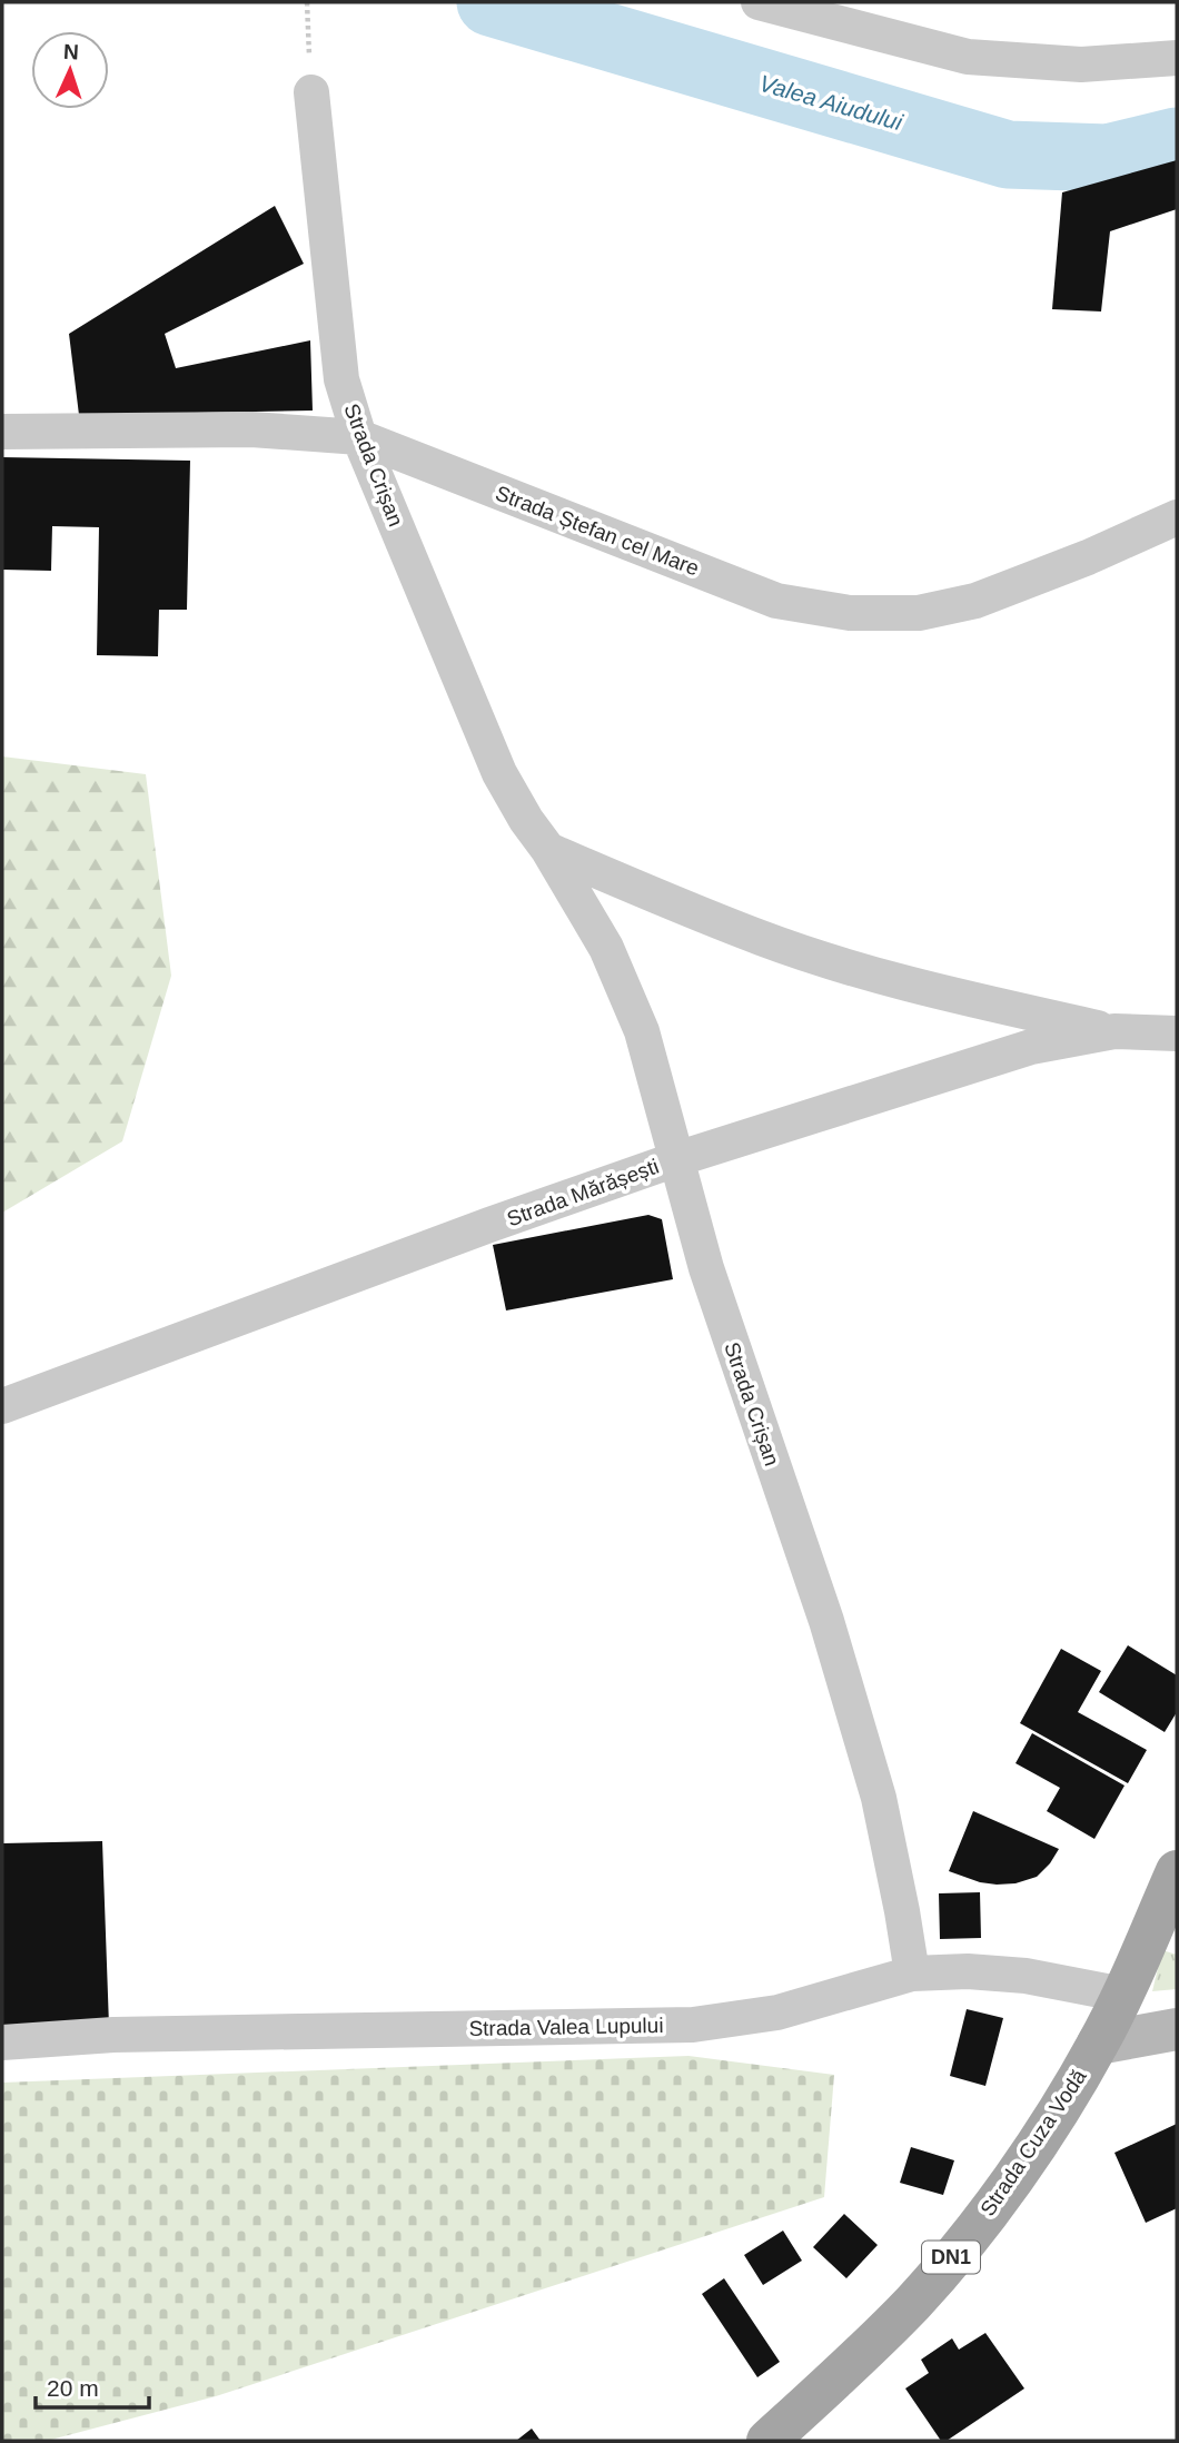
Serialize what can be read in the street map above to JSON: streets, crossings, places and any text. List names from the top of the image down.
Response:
{
  "streets": {
    "main road": ["Strada Cuza Vodă", "DN1"],
    "street": [
      "Strada Crișan",
      "Strada Ștefan cel Mare",
      "Strada Mărășești",
      "Strada Valea Lupului"
    ]
  },
  "crossings": [
    ["Strada Crișan", "Strada Ștefan cel Mare"],
    ["Strada Crișan", "Strada Mărășești"],
    ["Strada Crișan", "Strada Valea Lupului"],
    ["Strada Valea Lupului", "Strada Cuza Vodă"]
  ],
  "water": ["Valea Aiudului"],
  "scale_bar": "20 m",
  "north": "top"
}
